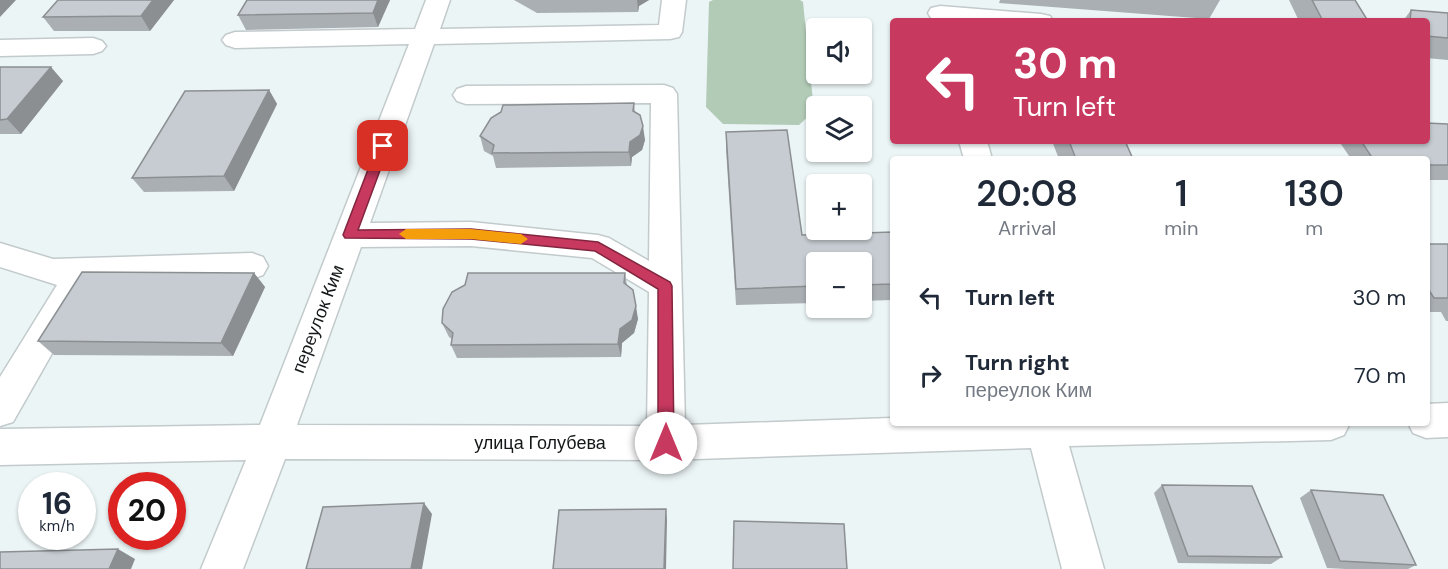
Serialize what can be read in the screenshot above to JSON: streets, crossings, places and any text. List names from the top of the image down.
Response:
{
  "streets": {
    "street": ["переулок Ким", "улица Голубева"]
  },
  "crossings": [
    ["переулок Ким", "улица Голубева"]
  ],
  "page": {
    "map_buttons": ["+", "−"],
    "turn": ["30 m", "Turn left"],
    "eta": [
      "20:08",
      "Arrival",
      "1",
      "min",
      "130",
      "m"
    ],
    "list": [
      {
        "name": "Turn left",
        "value": "30 m"
      },
      {
        "name": "Turn right",
        "note": "переулок Ким",
        "value": "70 m"
      }
    ],
    "speed": "16 km/h",
    "limit": "20"
  }
}
